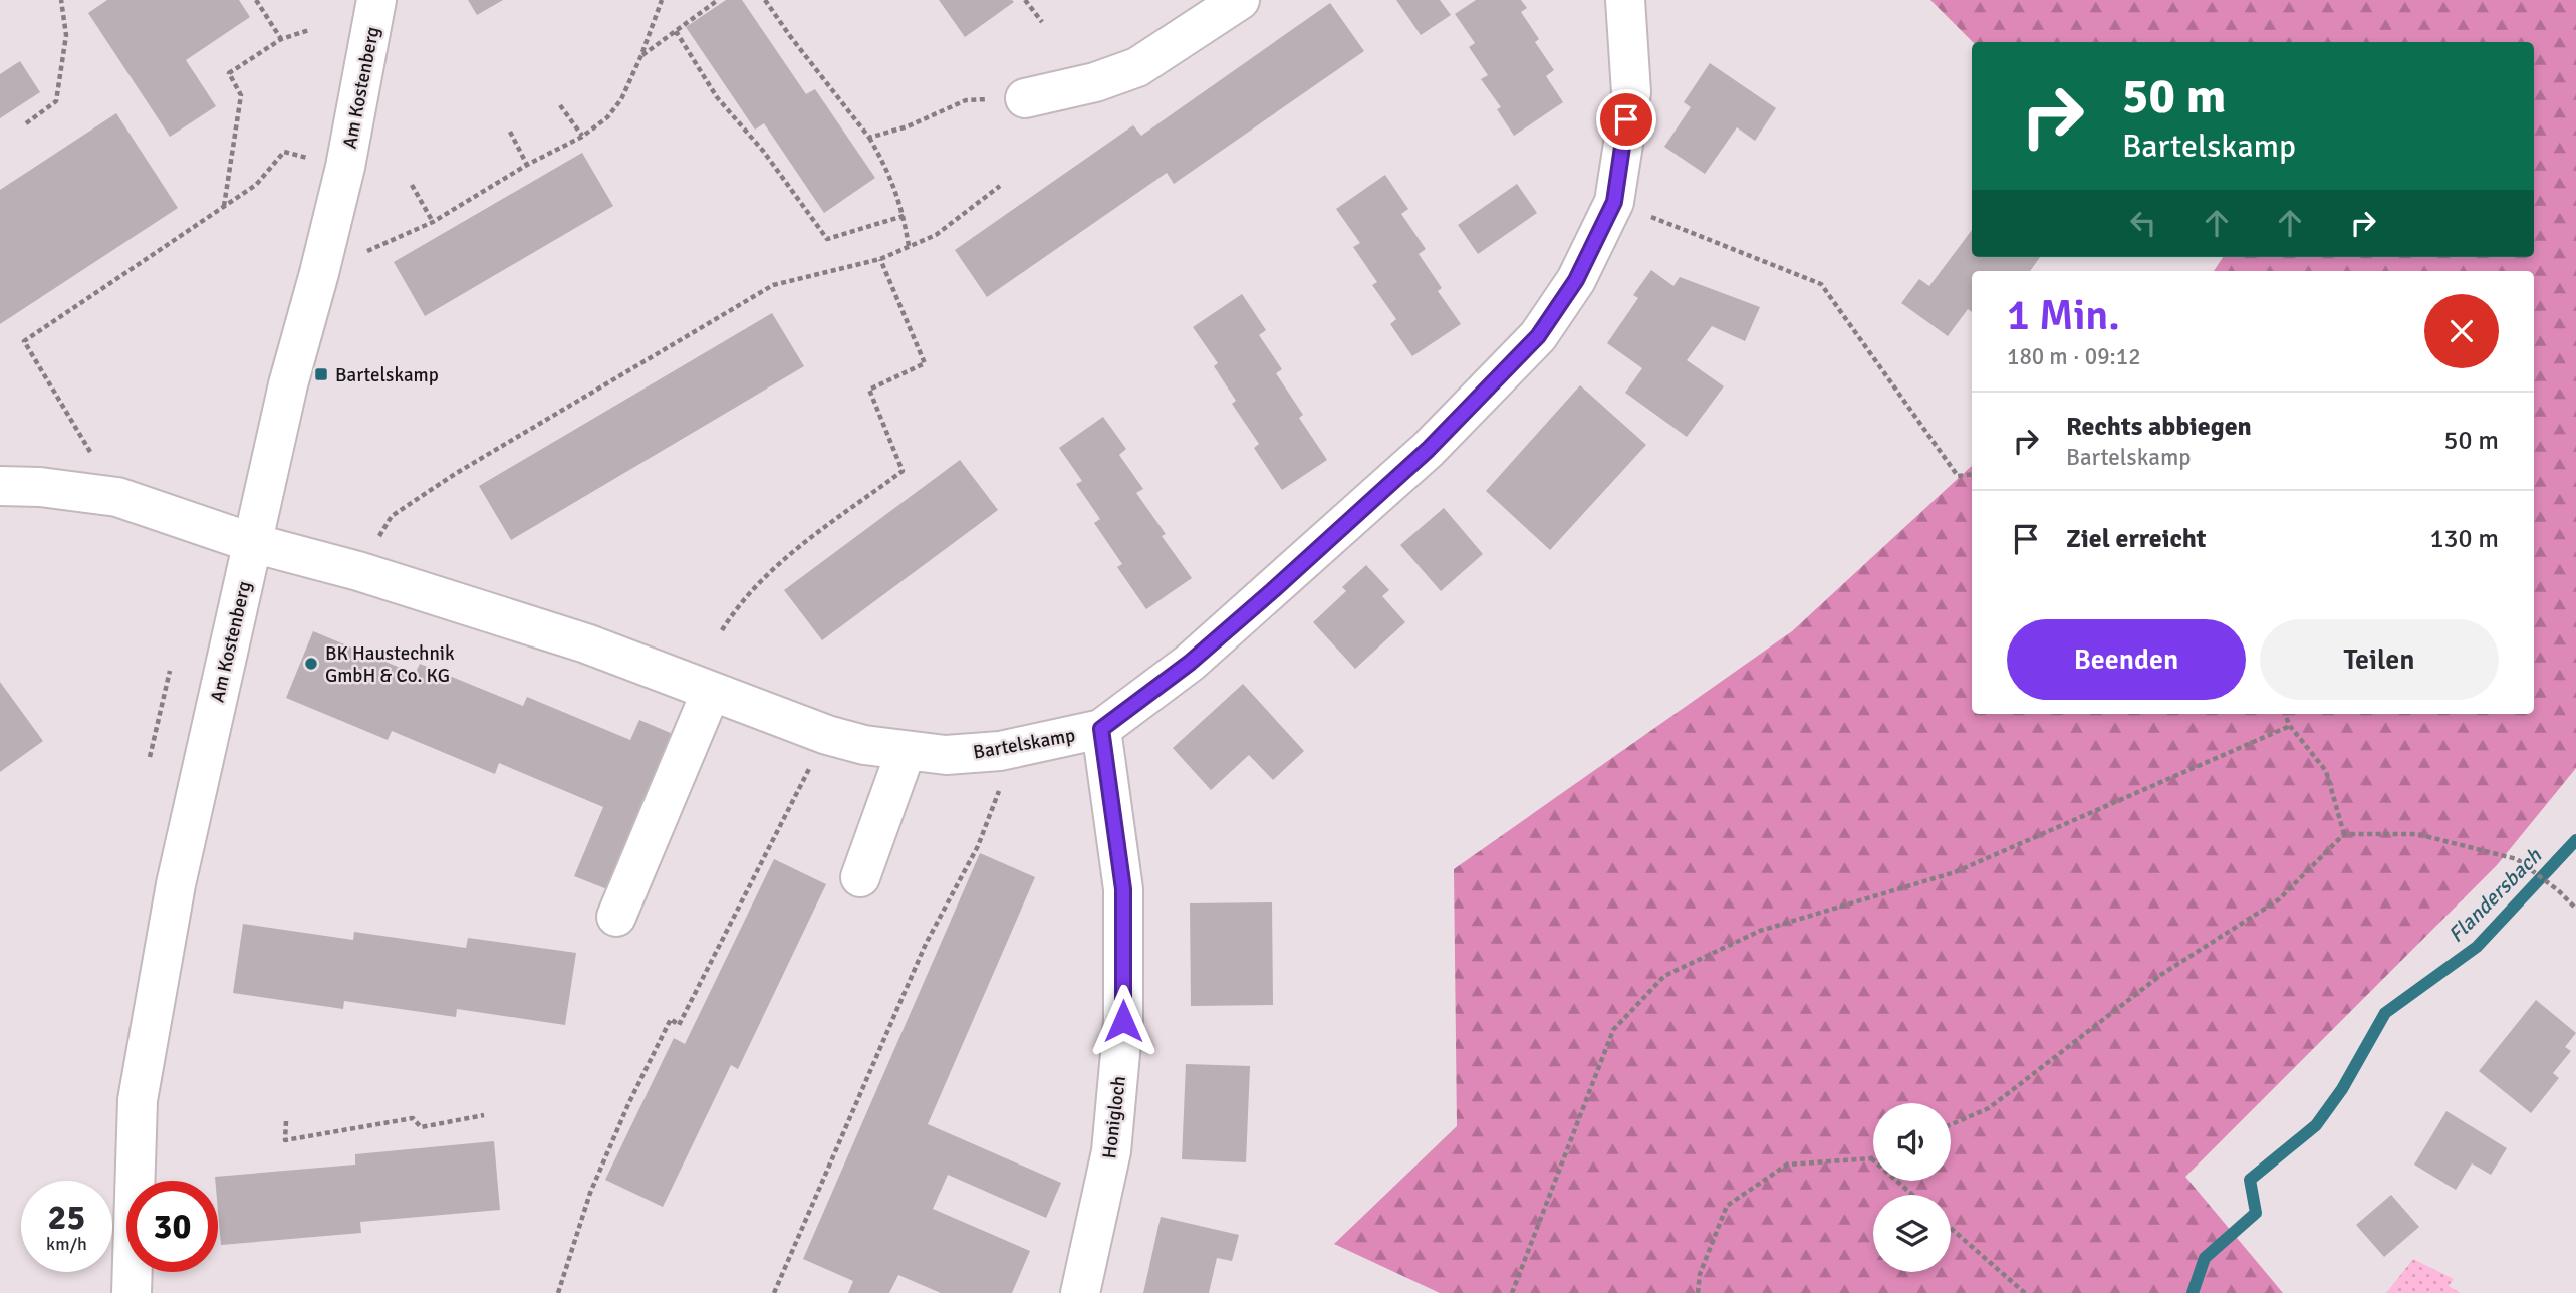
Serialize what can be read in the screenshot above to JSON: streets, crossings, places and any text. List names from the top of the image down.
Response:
{
  "streets": {
    "street": ["Am Kostenberg", "Bartelskamp", "Honigloch"]
  },
  "crossings": [
    ["Am Kostenberg", "Bartelskamp"],
    ["Bartelskamp", "Honigloch"]
  ],
  "water": ["Flandersbach"],
  "places": {
    "transit": ["Bartelskamp"],
    "other": ["BK Haustechnik GmbH & Co. KG"]
  },
  "page": {
    "turn": ["50 m", "Bartelskamp"],
    "heading": ["1 Min.", "180 m · 09:12"],
    "list": [
      {
        "name": "Rechts abbiegen",
        "note": "Bartelskamp",
        "value": "50 m"
      },
      {
        "name": "Ziel erreicht",
        "value": "130 m"
      }
    ],
    "buttons": ["Beenden", "Teilen"],
    "speed": "25 km/h",
    "limit": "30"
  }
}
